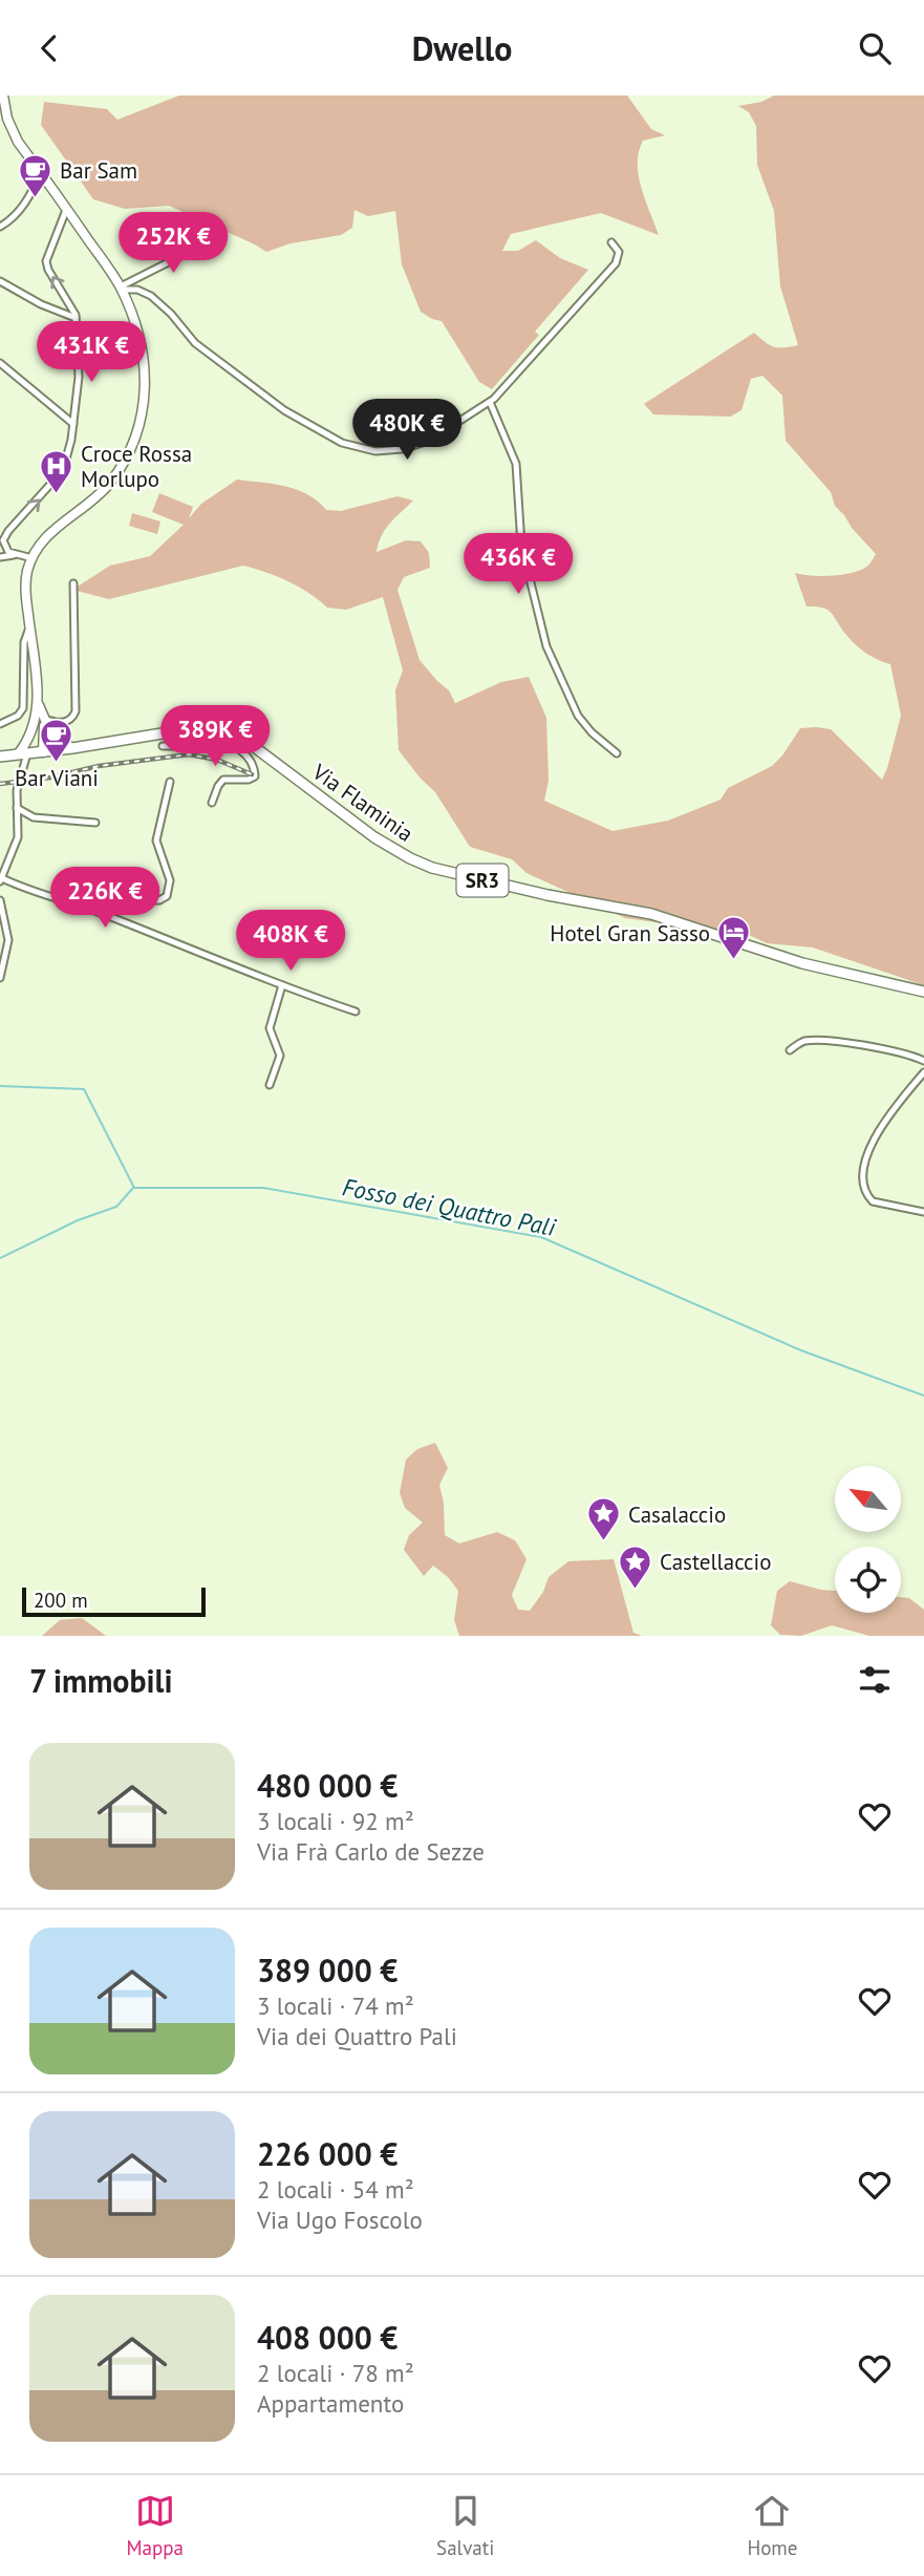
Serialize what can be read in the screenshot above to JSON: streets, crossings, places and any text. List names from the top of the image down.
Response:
{
  "streets": {
    "main road": ["Via Flaminia", "SR3"]
  },
  "water": ["Fosso dei Quattro Pali"],
  "places": {
    "cafe": ["Bar Sam", "Bar Viani"],
    "hospital": ["Croce Rossa Morlupo"],
    "hotel": ["Hotel Gran Sasso"],
    "place": ["Casalaccio", "Castellaccio"]
  },
  "scale_bar": "200 m",
  "north": "top left",
  "page": {
    "header": "Dwello",
    "price": [
      "252K €",
      "431K €",
      "480K €",
      "436K €",
      "389K €",
      "226K €",
      "408K €"
    ],
    "scale": "200 m",
    "heading": "7 immobili",
    "list": [
      {
        "name": "480 000 €",
        "note": "3 locali · 92 m² · Via Frà Carlo de Sezze"
      },
      {
        "name": "389 000 €",
        "note": "3 locali · 74 m² · Via dei Quattro Pali"
      },
      {
        "name": "226 000 €",
        "note": "2 locali · 54 m² · Via Ugo Foscolo"
      },
      {
        "name": "408 000 €",
        "note": "2 locali · 78 m² · Appartamento"
      }
    ],
    "tabs": ["Mappa", "Salvati", "Home"]
  }
}
